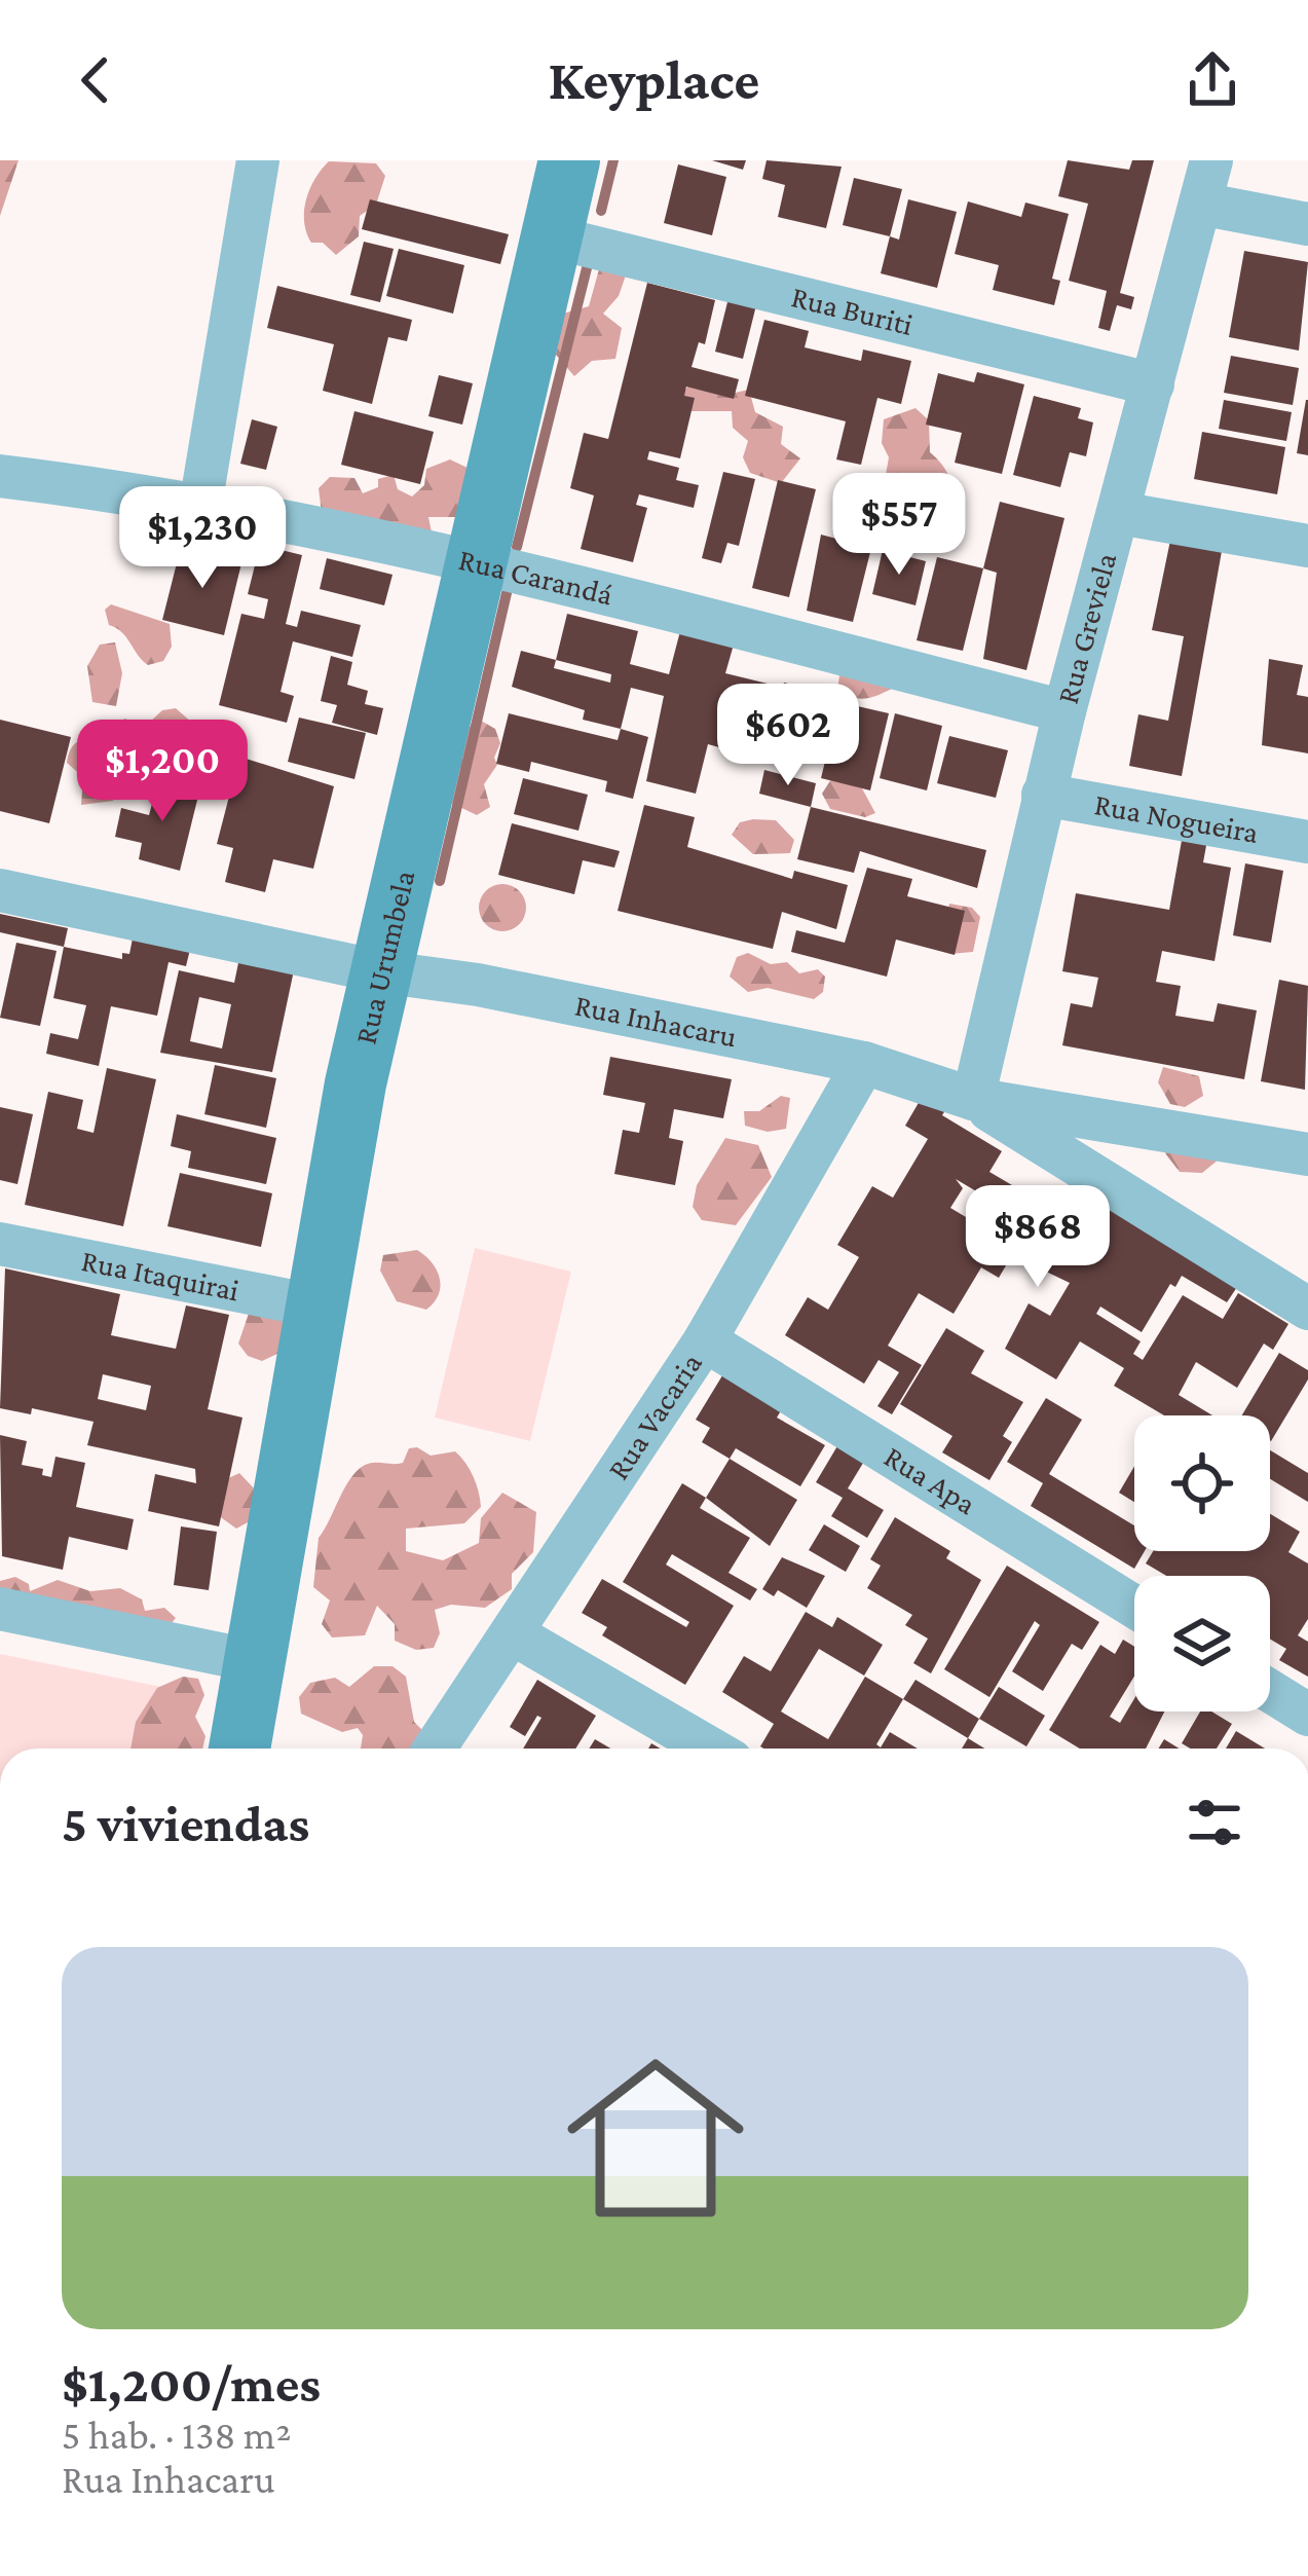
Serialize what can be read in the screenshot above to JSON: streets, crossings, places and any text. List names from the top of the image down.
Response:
{
  "streets": {
    "main road": ["Rua Urumbela"],
    "street": [
      "Rua Buriti",
      "Rua Carandá",
      "Rua Greviela",
      "Rua Nogueira",
      "Rua Inhacaru",
      "Rua Itaquirai",
      "Rua Vacaria",
      "Rua Apa"
    ]
  },
  "crossings": [
    ["Rua Buriti", "Rua Greviela"],
    ["Rua Buriti", "Rua Urumbela"],
    ["Rua Carandá", "Rua Greviela"],
    ["Rua Carandá", "Rua Urumbela"],
    ["Rua Greviela", "Rua Nogueira"],
    ["Rua Greviela", "Rua Inhacaru"],
    ["Rua Urumbela", "Rua Inhacaru"],
    ["Rua Urumbela", "Rua Itaquirai"],
    ["Rua Inhacaru", "Rua Vacaria"],
    ["Rua Vacaria", "Rua Apa"]
  ],
  "page": {
    "header": "Keyplace",
    "price": [
      "$557",
      "$1,230",
      "$602",
      "$1,200",
      "$868"
    ],
    "heading": "5 viviendas",
    "list": [
      {
        "name": "$1,200/mes",
        "note": "5 hab. · 138 m² · Rua Inhacaru"
      }
    ]
  }
}
